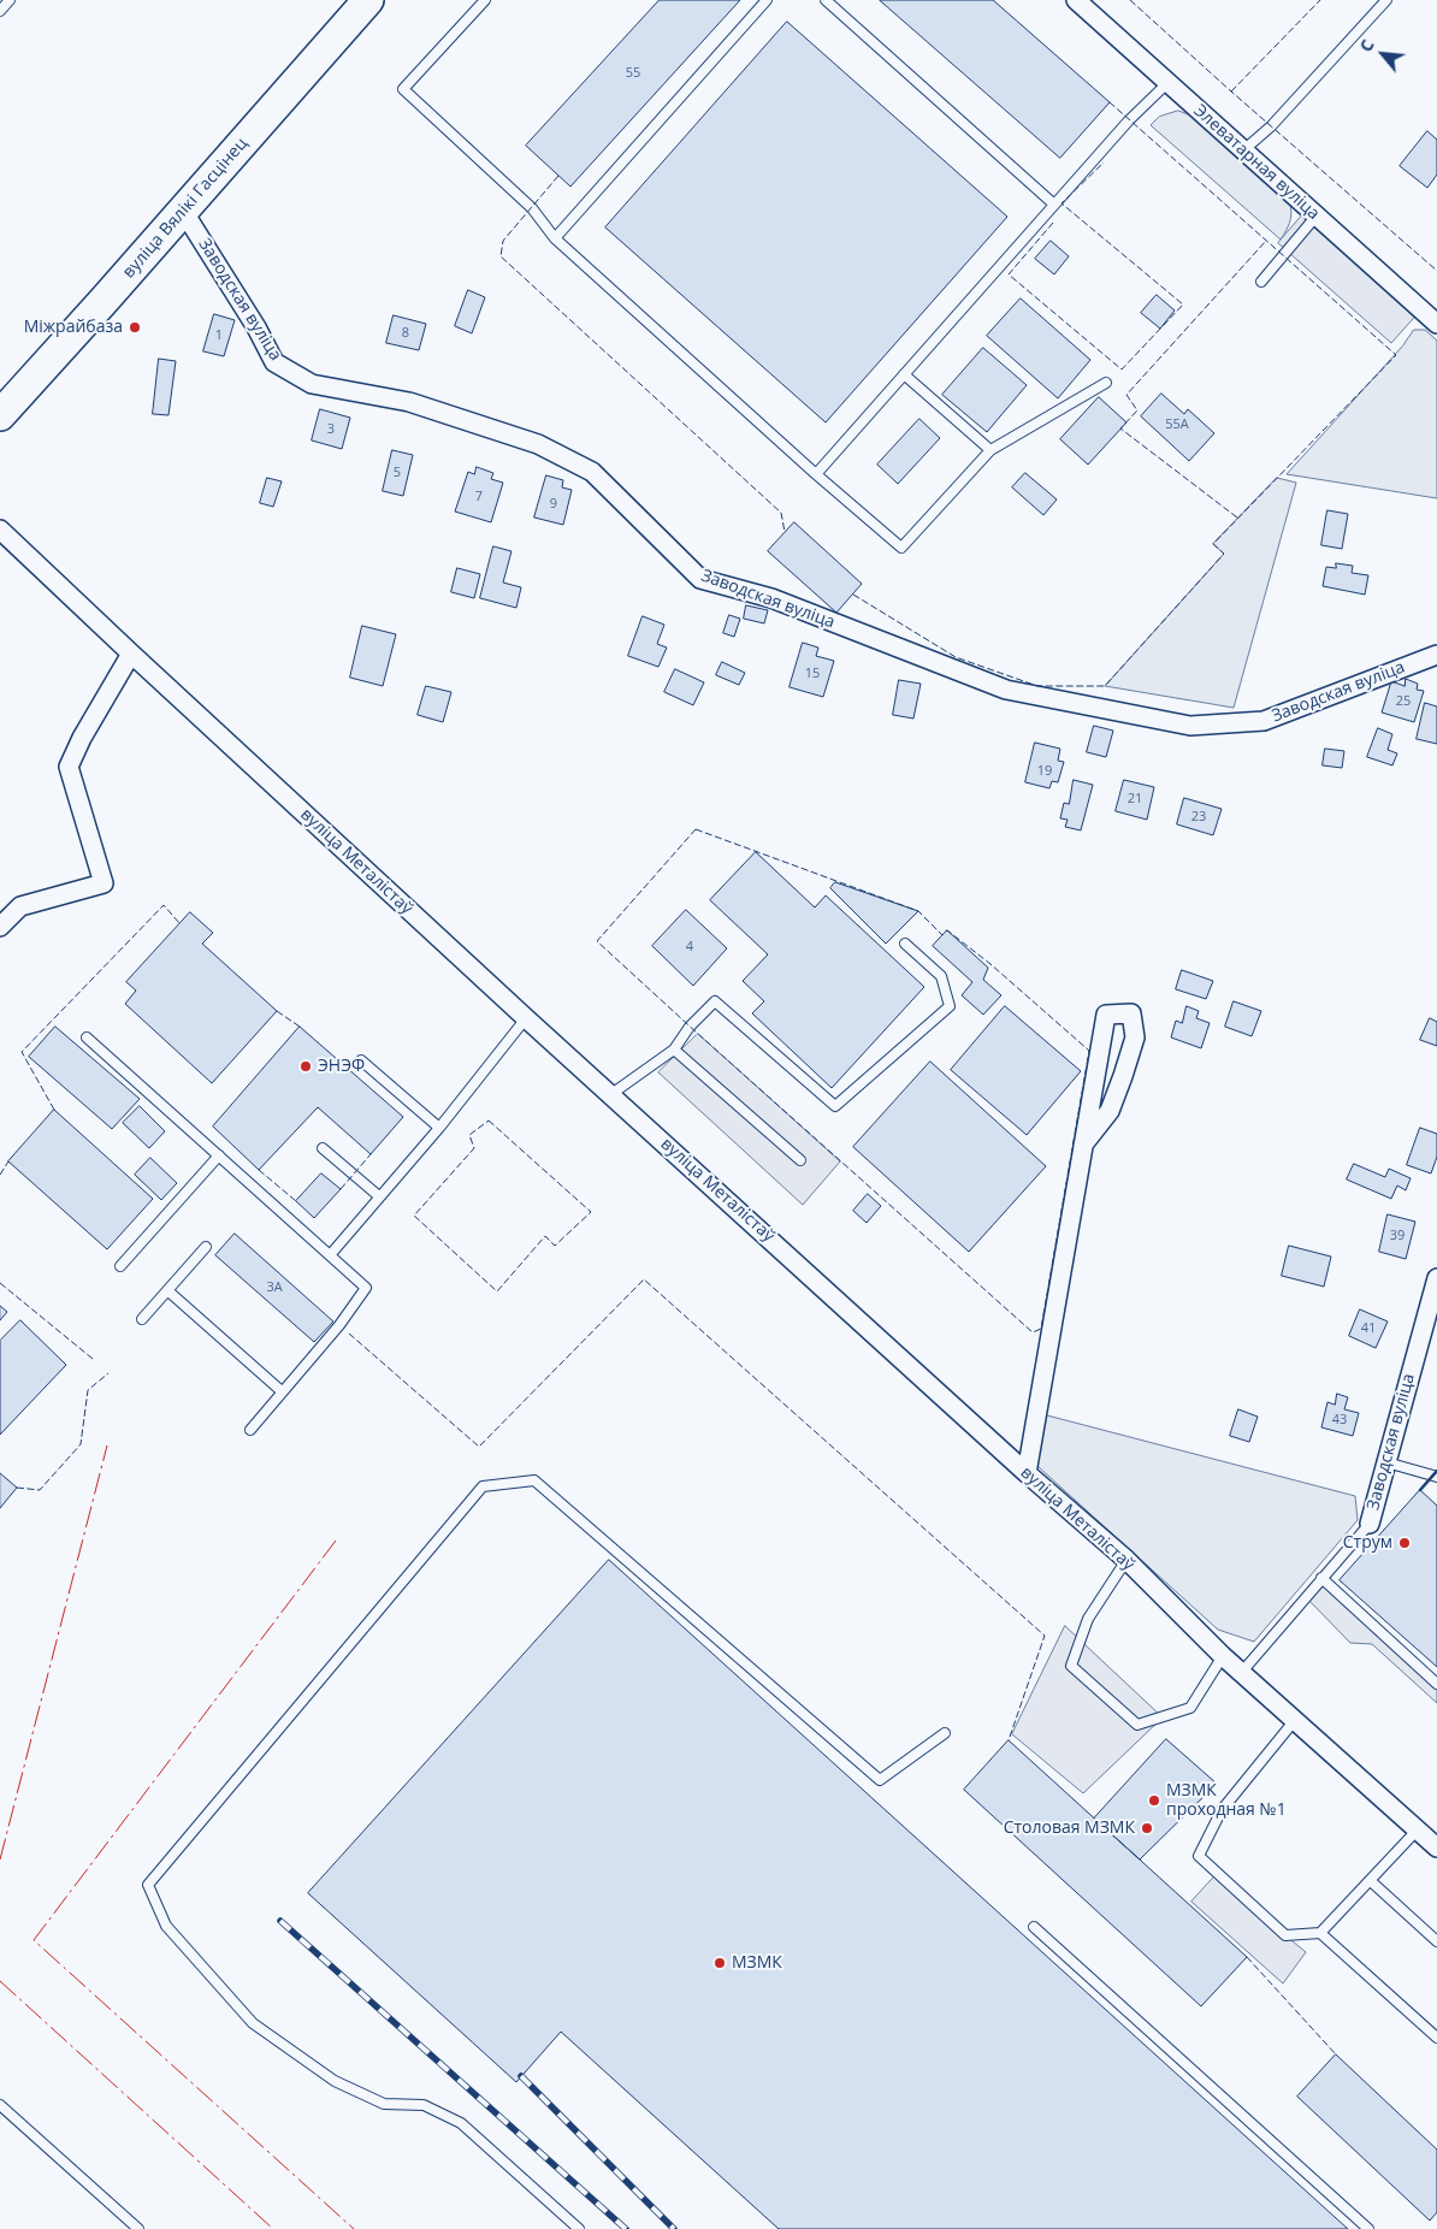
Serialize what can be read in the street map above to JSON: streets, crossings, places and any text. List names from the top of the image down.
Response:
{
  "streets": {
    "main road": ["вуліца Вялікі Гасцінец"],
    "street": ["Элеватарная вуліца", "Заводская вуліца", "вуліца Металістаў"]
  },
  "crossings": [
    ["вуліца Вялікі Гасцінец", "Заводская вуліца"],
    ["Заводская вуліца", "вуліца Металістаў"]
  ],
  "places": [
    "Міжрайбаза",
    "ЭНЭФ",
    "Струм",
    "МЗМК проходная №1",
    "Столовая МЗМК",
    "МЗМК"
  ],
  "house_numbers": [
    "55",
    "8",
    "1",
    "55А",
    "3",
    "5",
    "7",
    "9",
    "15",
    "25",
    "19",
    "21",
    "23",
    "4",
    "39",
    "3А",
    "41",
    "43"
  ],
  "north": "top left"
}
